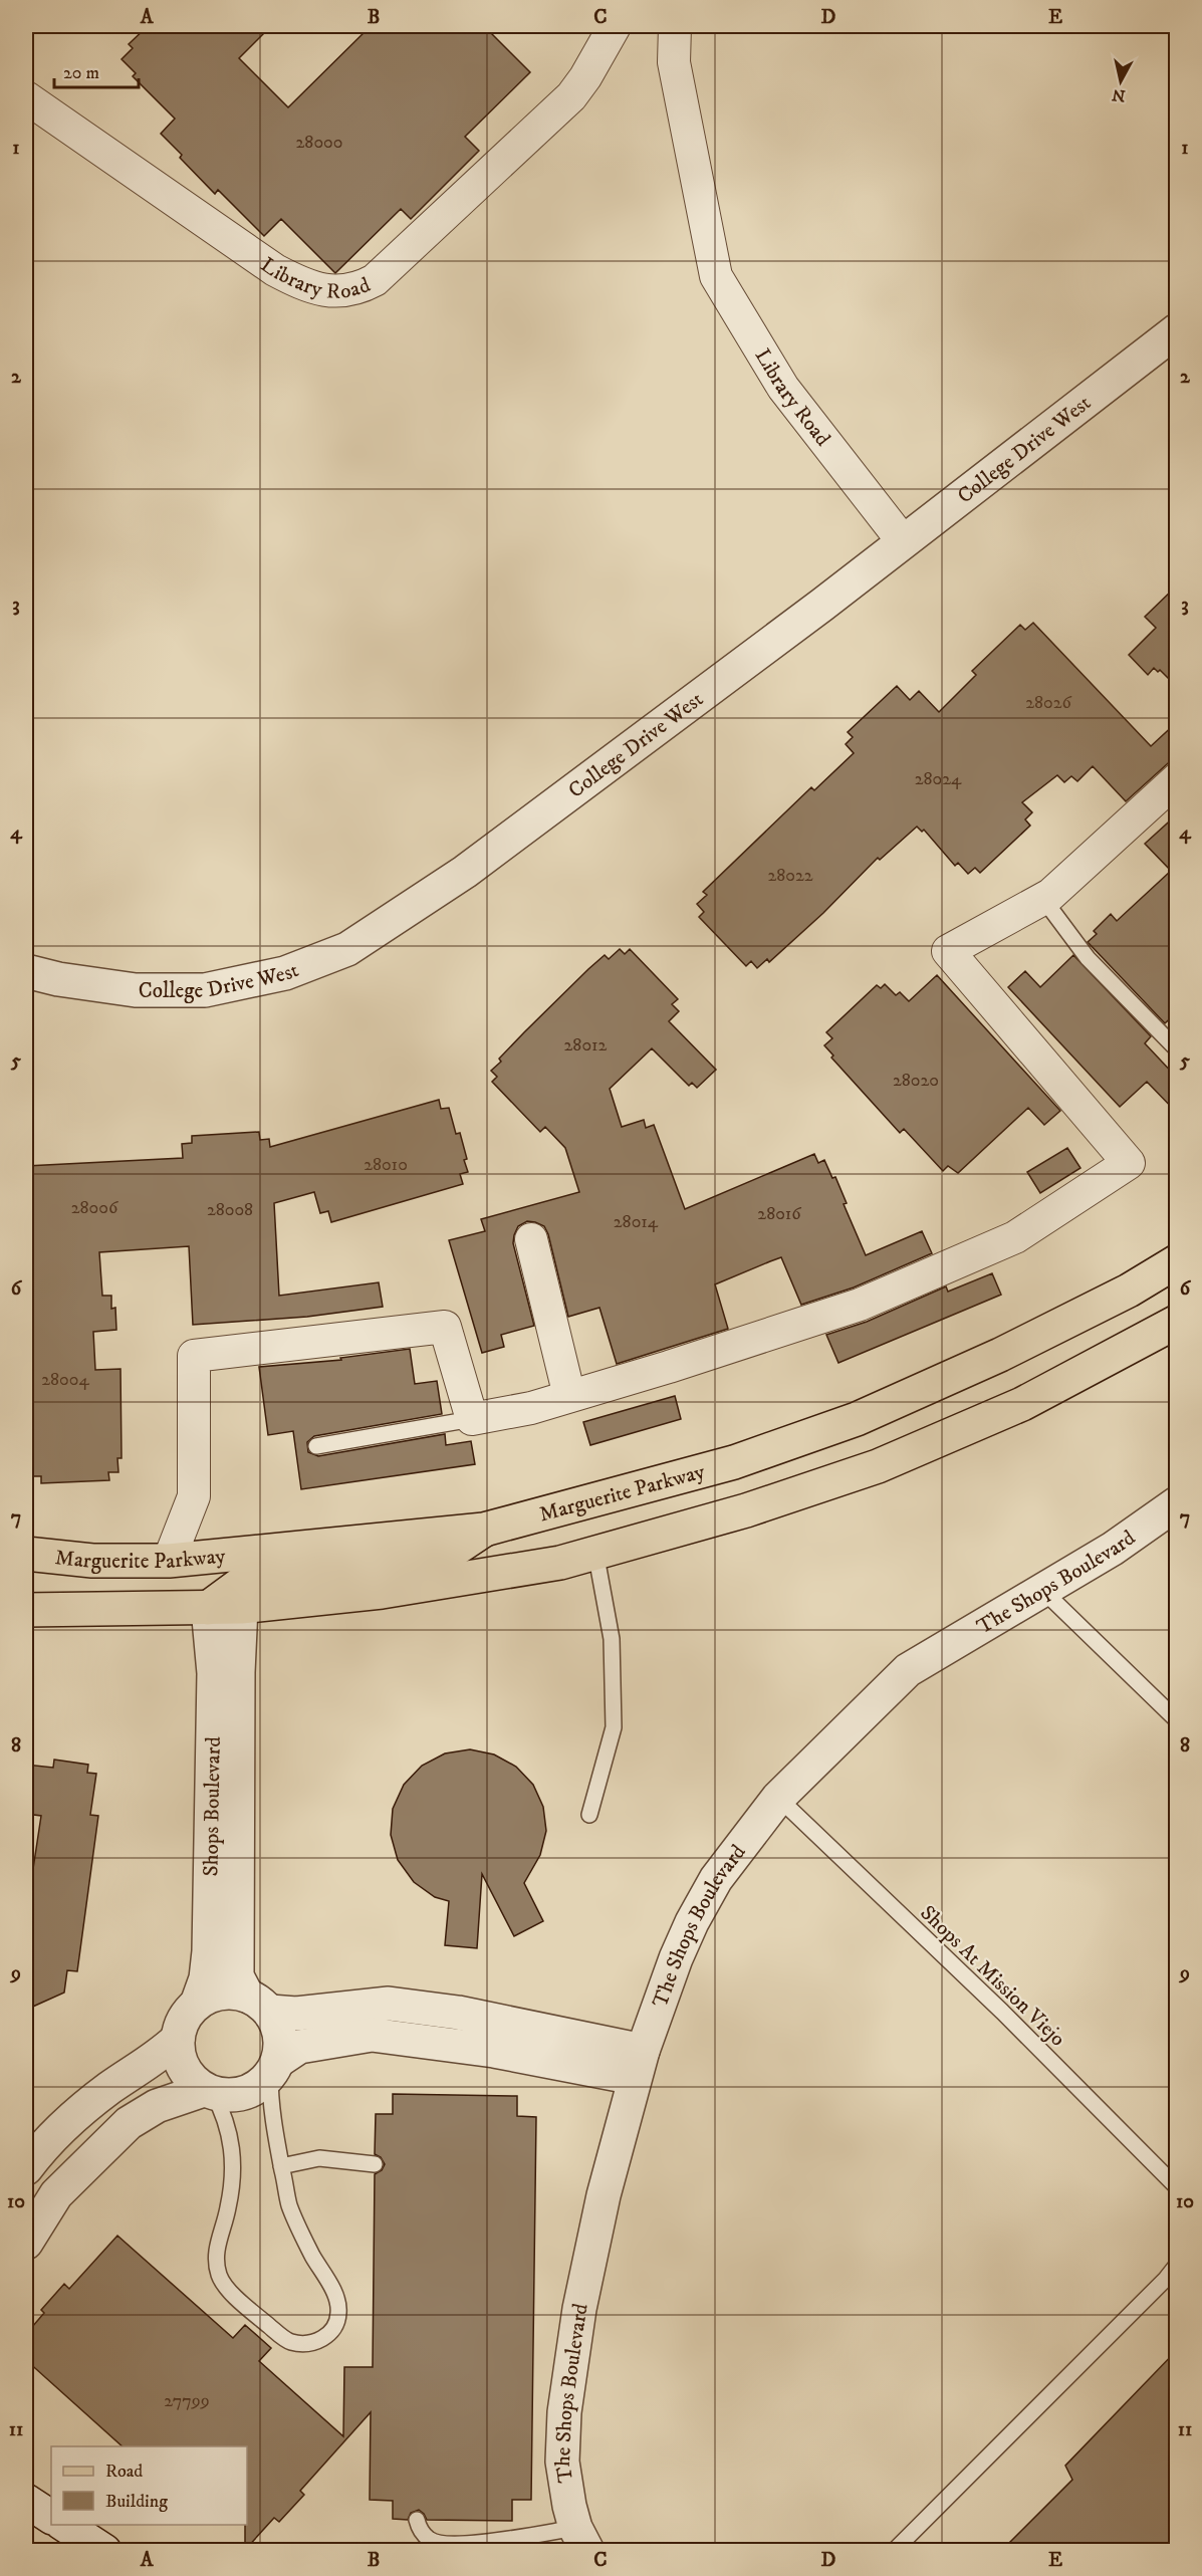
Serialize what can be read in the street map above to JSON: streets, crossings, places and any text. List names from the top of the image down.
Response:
{
  "streets": {
    "main road": ["Marguerite Parkway"],
    "street": [
      "Library Road",
      "College Drive West",
      "The Shops Boulevard",
      "Shops Boulevard"
    ],
    "lane": ["Shops At Mission Viejo"]
  },
  "crossings": [
    ["Library Road", "College Drive West"],
    ["The Shops Boulevard", "Shops At Mission Viejo"]
  ],
  "house_numbers": [
    "28000",
    "28026",
    "28024",
    "28022",
    "28012",
    "28020",
    "28010",
    "28006",
    "28008",
    "28016",
    "28014",
    "28004",
    "27799"
  ],
  "legend": ["Road", "Building"],
  "scale_bar": "20 m",
  "north": "bottom",
  "grid": {
    "columns": [
      "A",
      "B",
      "C",
      "D",
      "E"
    ],
    "rows": [
      "1",
      "2",
      "3",
      "4",
      "5",
      "6",
      "7",
      "8",
      "9",
      "10",
      "11"
    ]
  }
}
